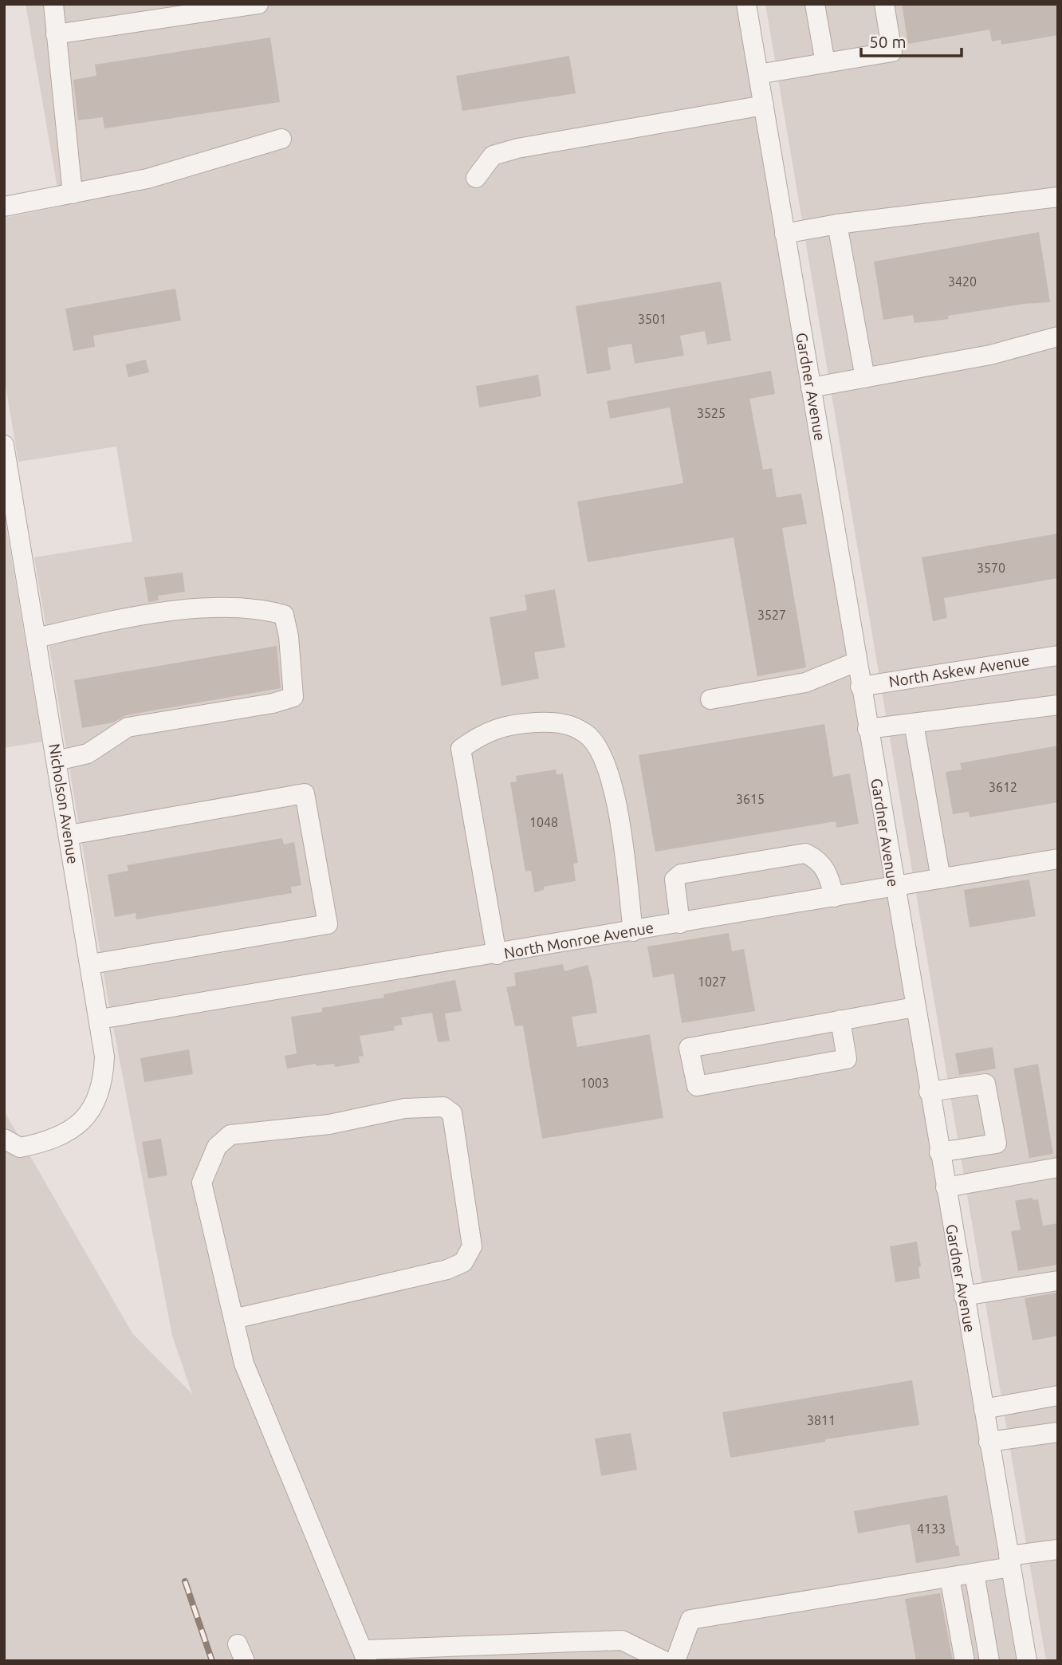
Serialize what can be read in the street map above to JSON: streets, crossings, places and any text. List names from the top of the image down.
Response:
{
  "streets": {
    "street": [
      "Gardner Avenue",
      "North Askew Avenue",
      "Nicholson Avenue",
      "North Monroe Avenue"
    ]
  },
  "crossings": [
    ["Gardner Avenue", "North Askew Avenue"],
    ["Gardner Avenue", "North Monroe Avenue"],
    ["Nicholson Avenue", "North Monroe Avenue"]
  ],
  "house_numbers": [
    "3420",
    "3501",
    "3525",
    "3570",
    "3527",
    "3612",
    "3615",
    "1048",
    "1027",
    "1003",
    "3811",
    "4133"
  ],
  "scale_bar": "50 m"
}
